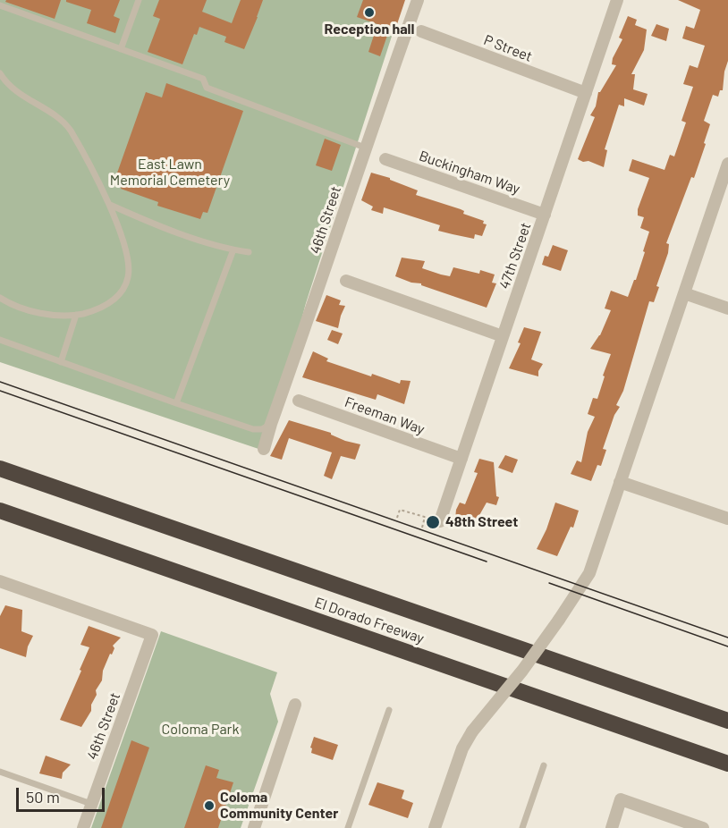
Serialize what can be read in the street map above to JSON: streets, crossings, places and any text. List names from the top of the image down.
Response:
{
  "streets": {
    "highway": ["El Dorado Freeway"],
    "street": [
      "P Street",
      "Buckingham Way",
      "46th Street",
      "47th Street",
      "Freeman Way"
    ]
  },
  "crossings": [
    ["P Street", "47th Street"],
    ["Buckingham Way", "47th Street"],
    ["47th Street", "Freeman Way"]
  ],
  "parks": ["East Lawn Memorial Cemetery", "Coloma Park"],
  "places": ["Reception hall", "48th Street", "Coloma Community Center"],
  "scale_bar": "50 m"
}
